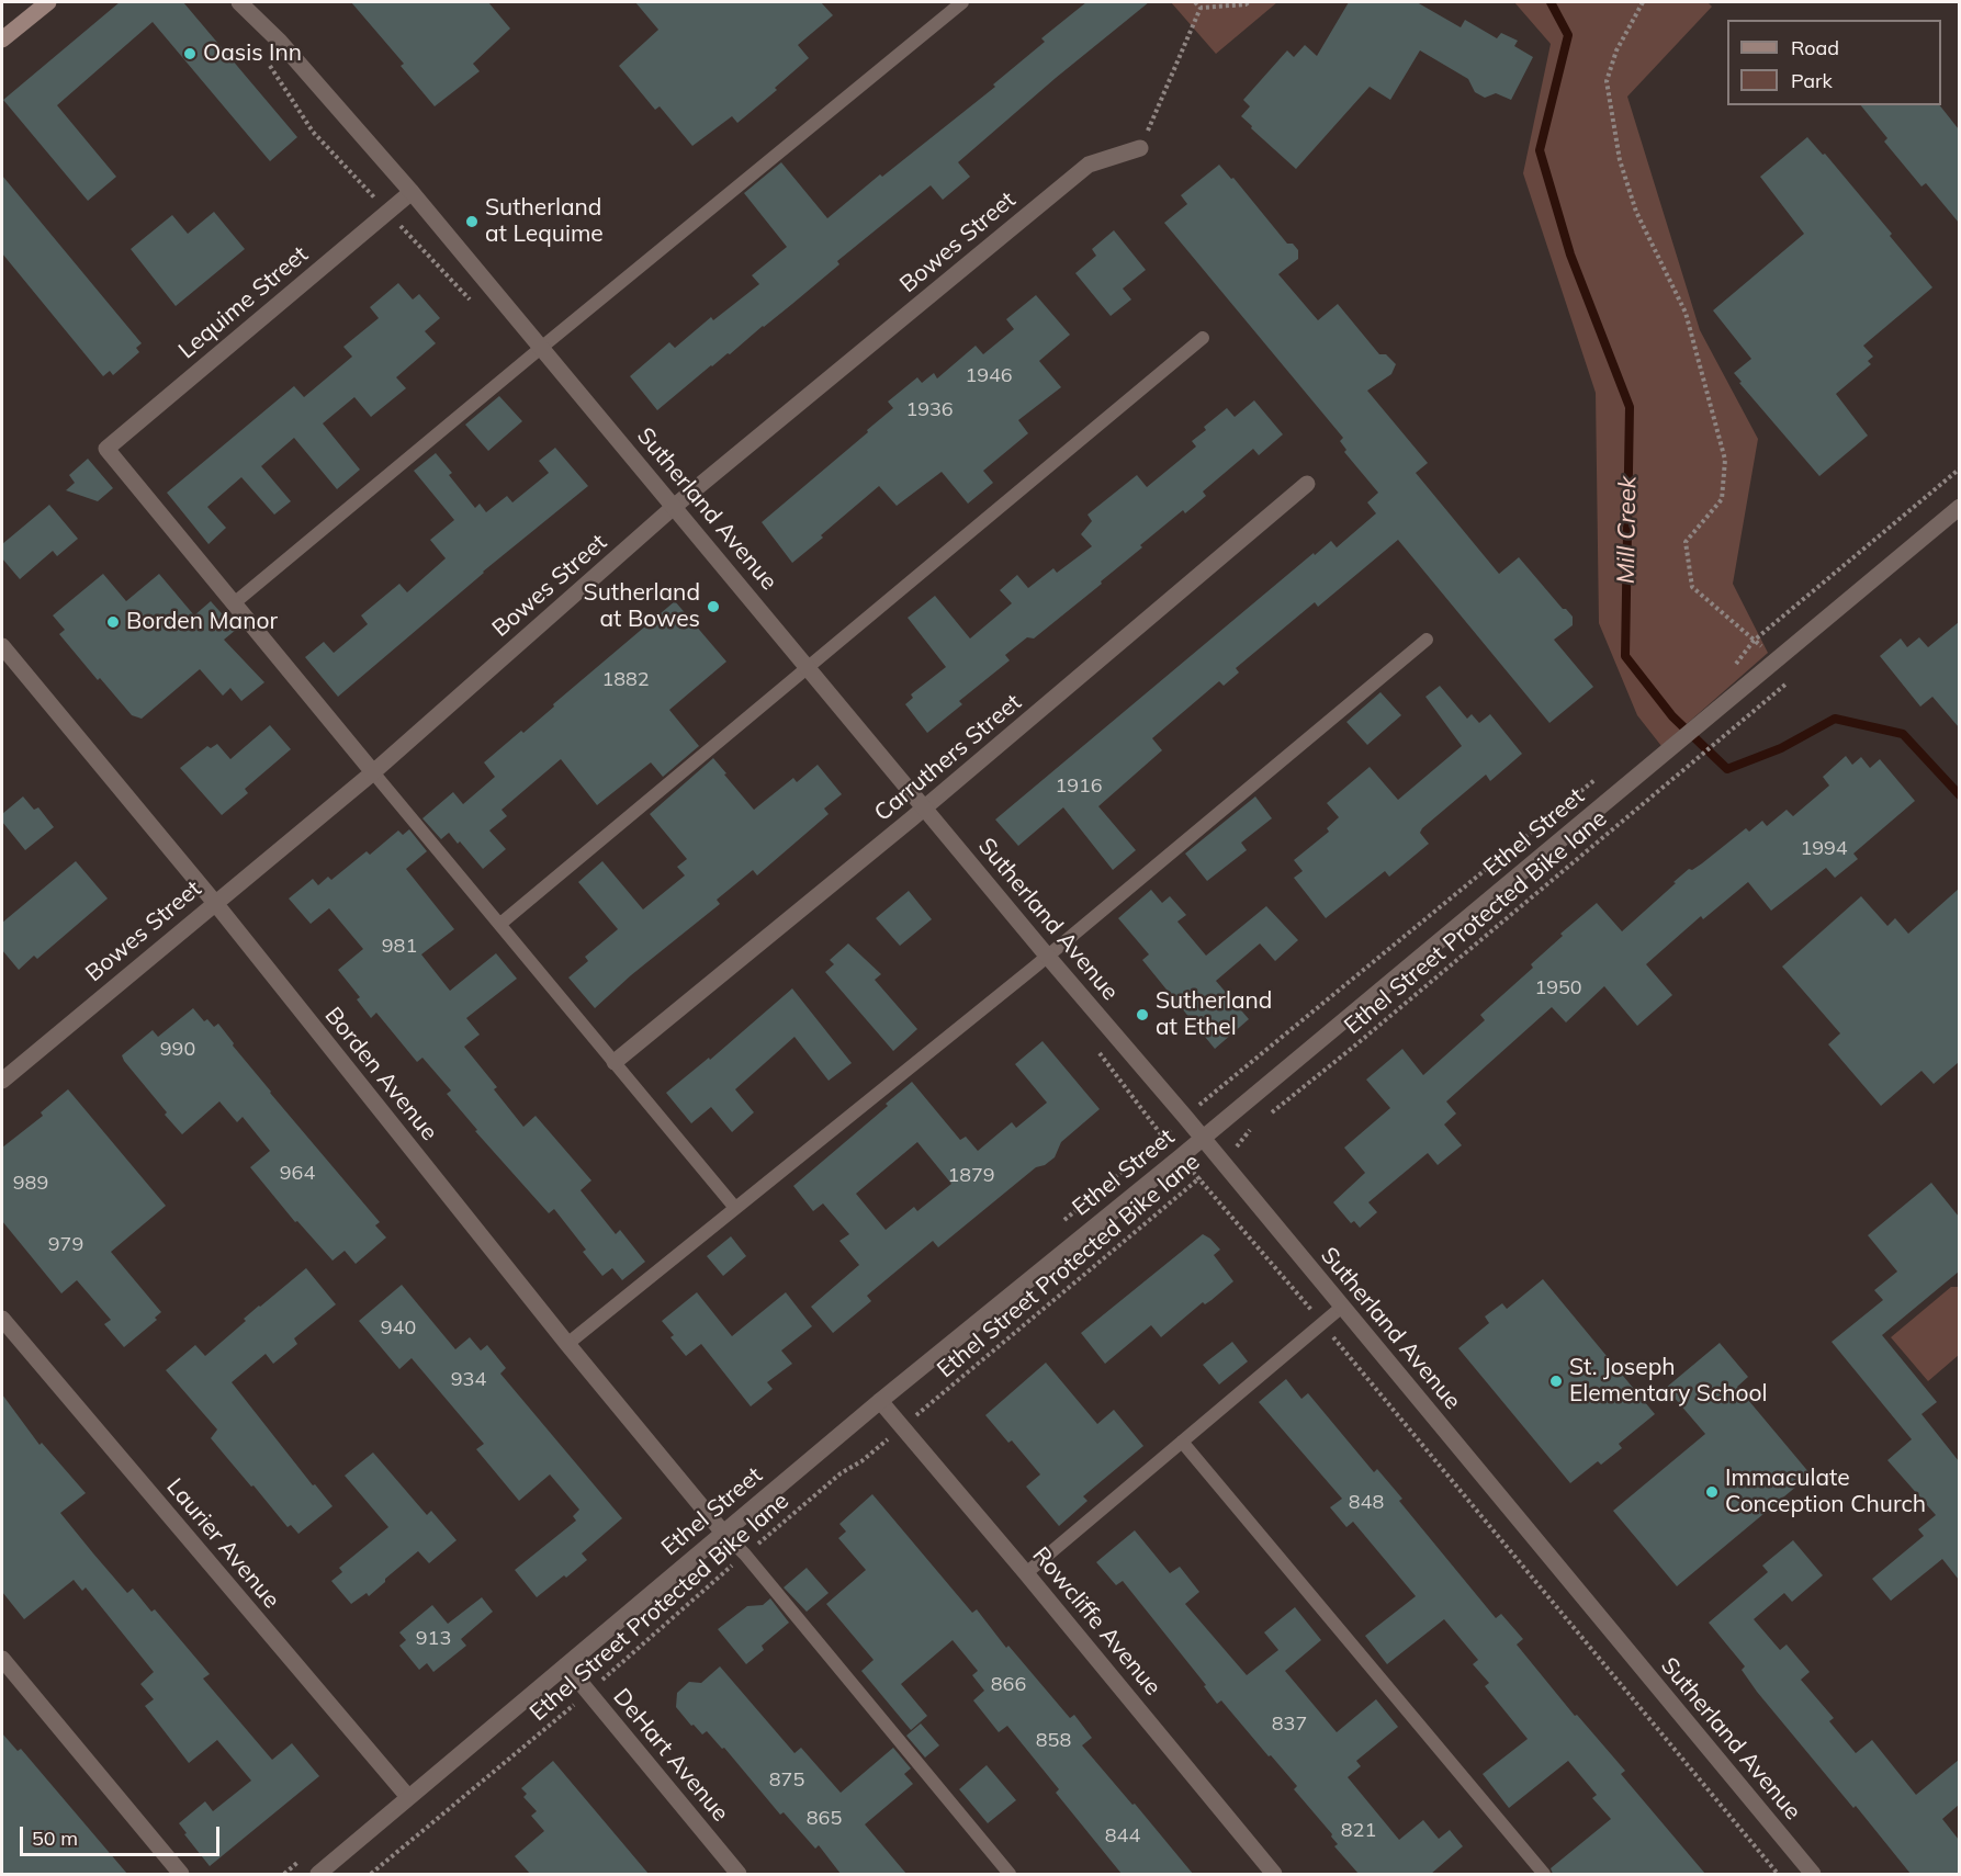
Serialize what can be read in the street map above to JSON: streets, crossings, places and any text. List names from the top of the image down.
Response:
{
  "streets": {
    "street": [
      "Bowes Street",
      "Lequime Street",
      "Sutherland Avenue",
      "Carruthers Street",
      "Ethel Street",
      "Borden Avenue",
      "Laurier Avenue",
      "Rowcliffe Avenue",
      "DeHart Avenue"
    ],
    "path": ["Ethel Street Protected Bike lane"]
  },
  "crossings": [
    ["Bowes Street", "Sutherland Avenue"],
    ["Bowes Street", "Borden Avenue"],
    ["Lequime Street", "Sutherland Avenue"],
    ["Sutherland Avenue", "Carruthers Street"],
    ["Sutherland Avenue", "Ethel Street"],
    ["Sutherland Avenue", "Ethel Street Protected Bike lane"],
    ["Ethel Street", "Borden Avenue"],
    ["Ethel Street", "Laurier Avenue"],
    ["Ethel Street", "Rowcliffe Avenue"],
    ["Ethel Street", "DeHart Avenue"],
    ["Ethel Street Protected Bike lane", "Rowcliffe Avenue"],
    ["Ethel Street Protected Bike lane", "DeHart Avenue"]
  ],
  "water": ["Mill Creek"],
  "places": [
    "Oasis Inn",
    "Sutherland at Lequime",
    "Sutherland at Bowes",
    "Borden Manor",
    "Sutherland at Ethel",
    "St. Joseph Elementary School",
    "Immaculate Conception Church"
  ],
  "house_numbers": [
    "1946",
    "1936",
    "1882",
    "1916",
    "1994",
    "981",
    "1950",
    "990",
    "964",
    "1879",
    "989",
    "979",
    "940",
    "934",
    "848",
    "913",
    "866",
    "837",
    "858",
    "875",
    "865",
    "821",
    "844"
  ],
  "legend": ["Road", "Park"],
  "scale_bar": "50 m"
}
